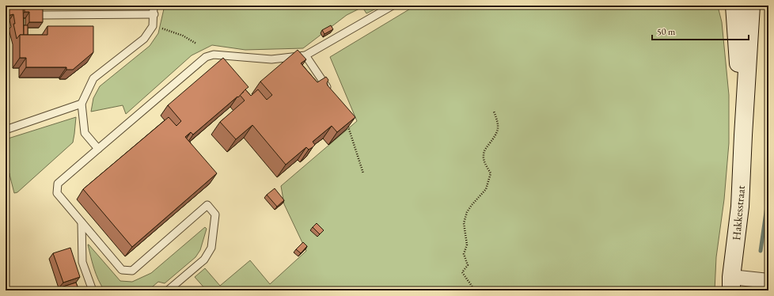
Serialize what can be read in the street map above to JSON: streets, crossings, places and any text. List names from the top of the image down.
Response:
{
  "streets": {
    "street": ["Hakkesstraat"]
  },
  "scale_bar": "50 m"
}
